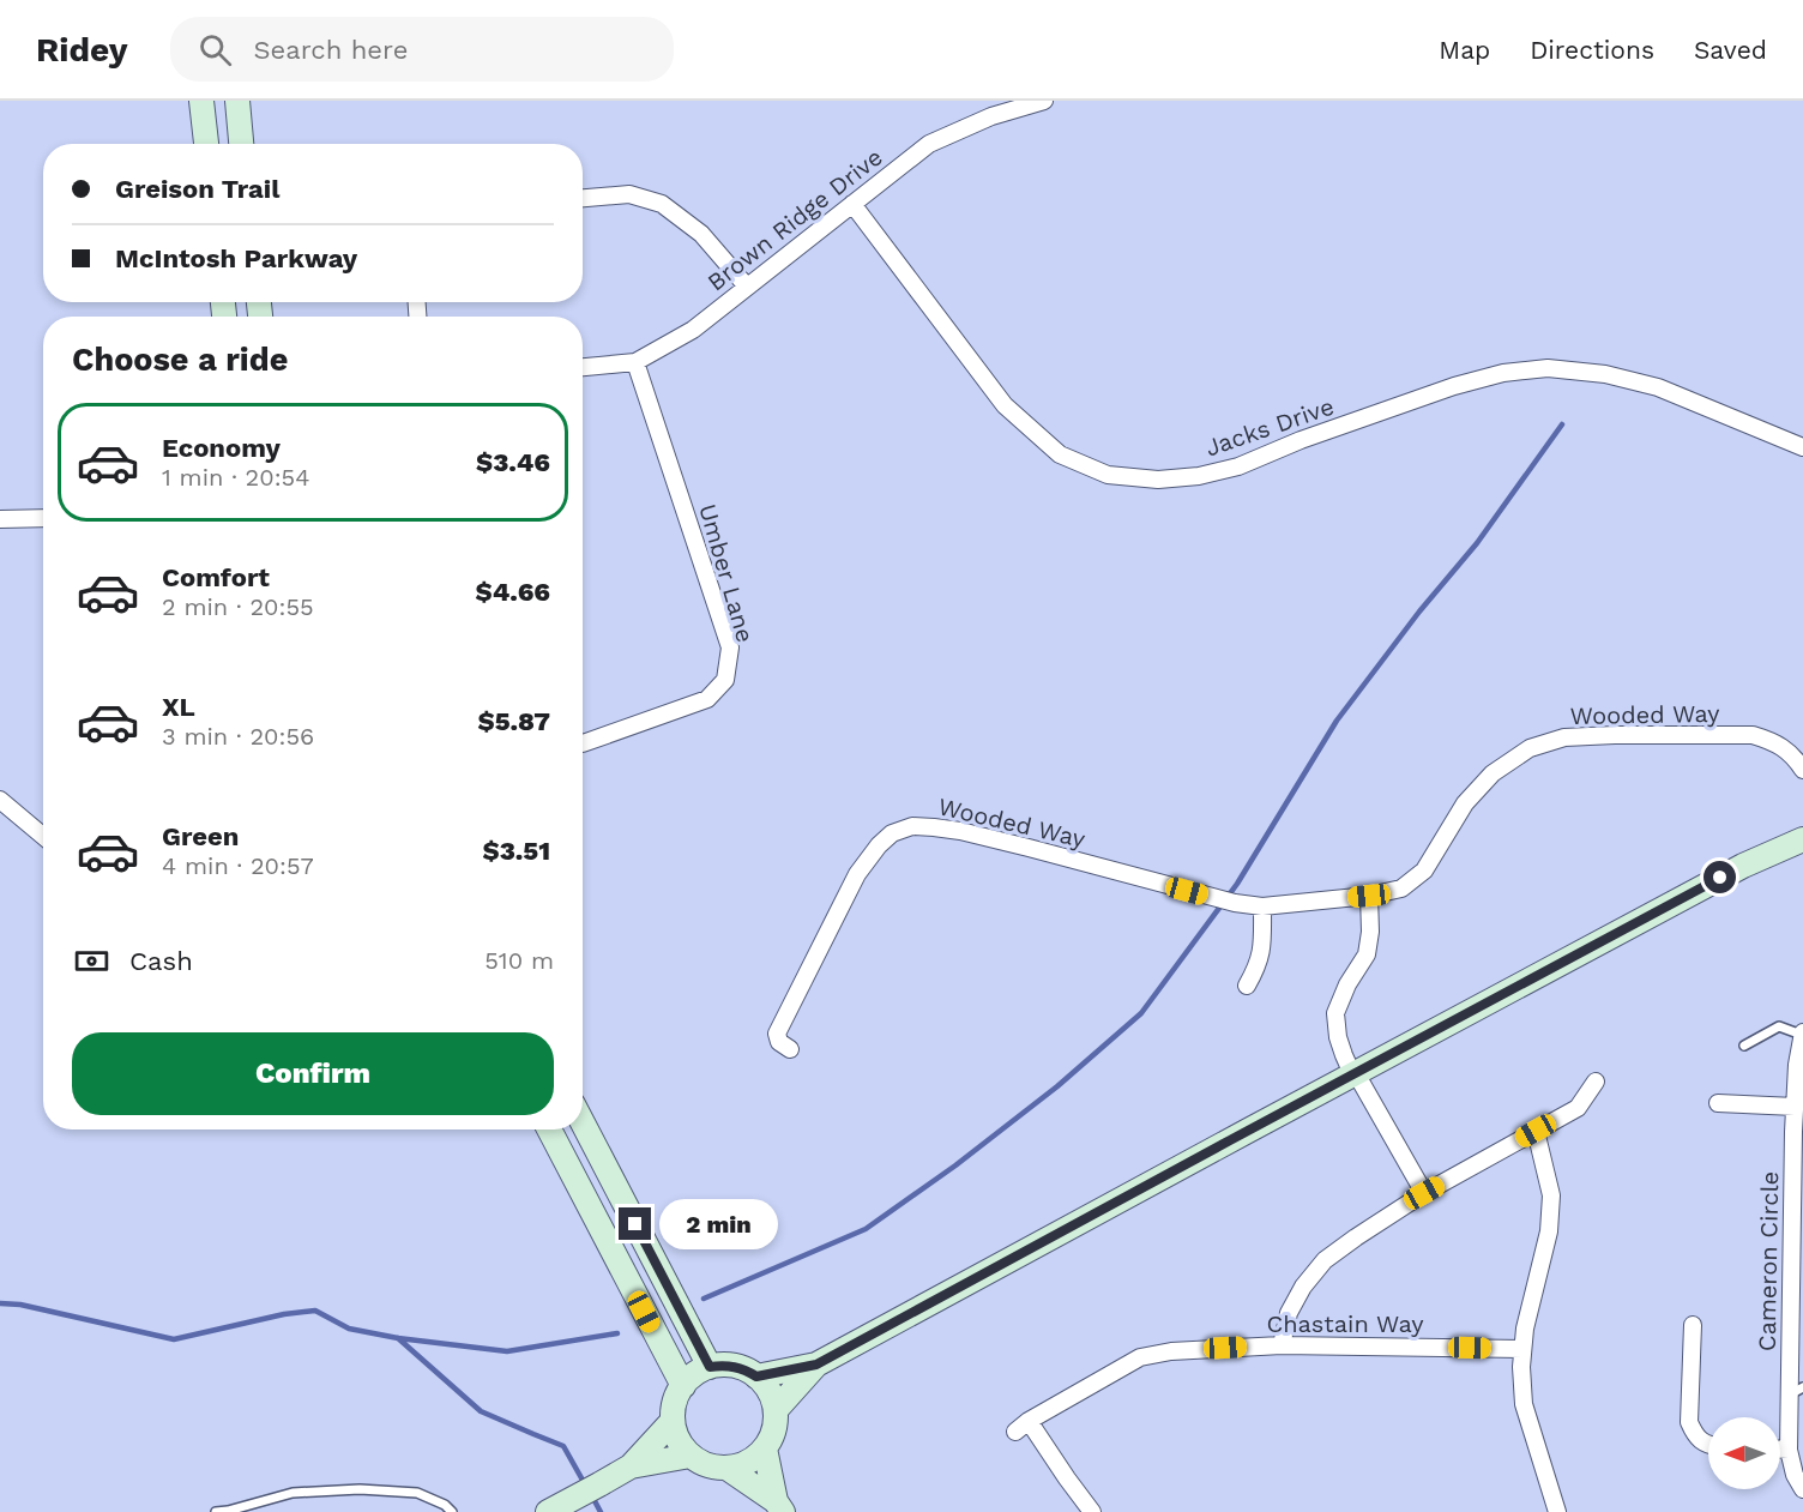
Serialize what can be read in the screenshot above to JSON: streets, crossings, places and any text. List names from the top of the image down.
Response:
{
  "streets": {
    "street": [
      "Brown Ridge Drive",
      "Jacks Drive",
      "Umber Lane",
      "Wooded Way",
      "Cameron Circle",
      "Chastain Way"
    ]
  },
  "crossings": [
    ["Brown Ridge Drive", "Jacks Drive"],
    ["Brown Ridge Drive", "Umber Lane"]
  ],
  "north": "left",
  "page": {
    "header": "Ridey",
    "search": "Search here",
    "nav": ["Map", "Directions", "Saved"],
    "banner": ["Greison Trail", "McIntosh Parkway"],
    "heading": "Choose a ride",
    "list": [
      {
        "name": "Economy",
        "note": "1 min · 20:54",
        "value": "$3.46"
      },
      {
        "name": "Comfort",
        "note": "2 min · 20:55",
        "value": "$4.66"
      },
      {
        "name": "XL",
        "note": "3 min · 20:56",
        "value": "$5.87"
      },
      {
        "name": "Green",
        "note": "4 min · 20:57",
        "value": "$3.51"
      }
    ],
    "pay": ["Cash", "510 m"],
    "buttons": "Confirm",
    "bubble": "2 min"
  }
}
